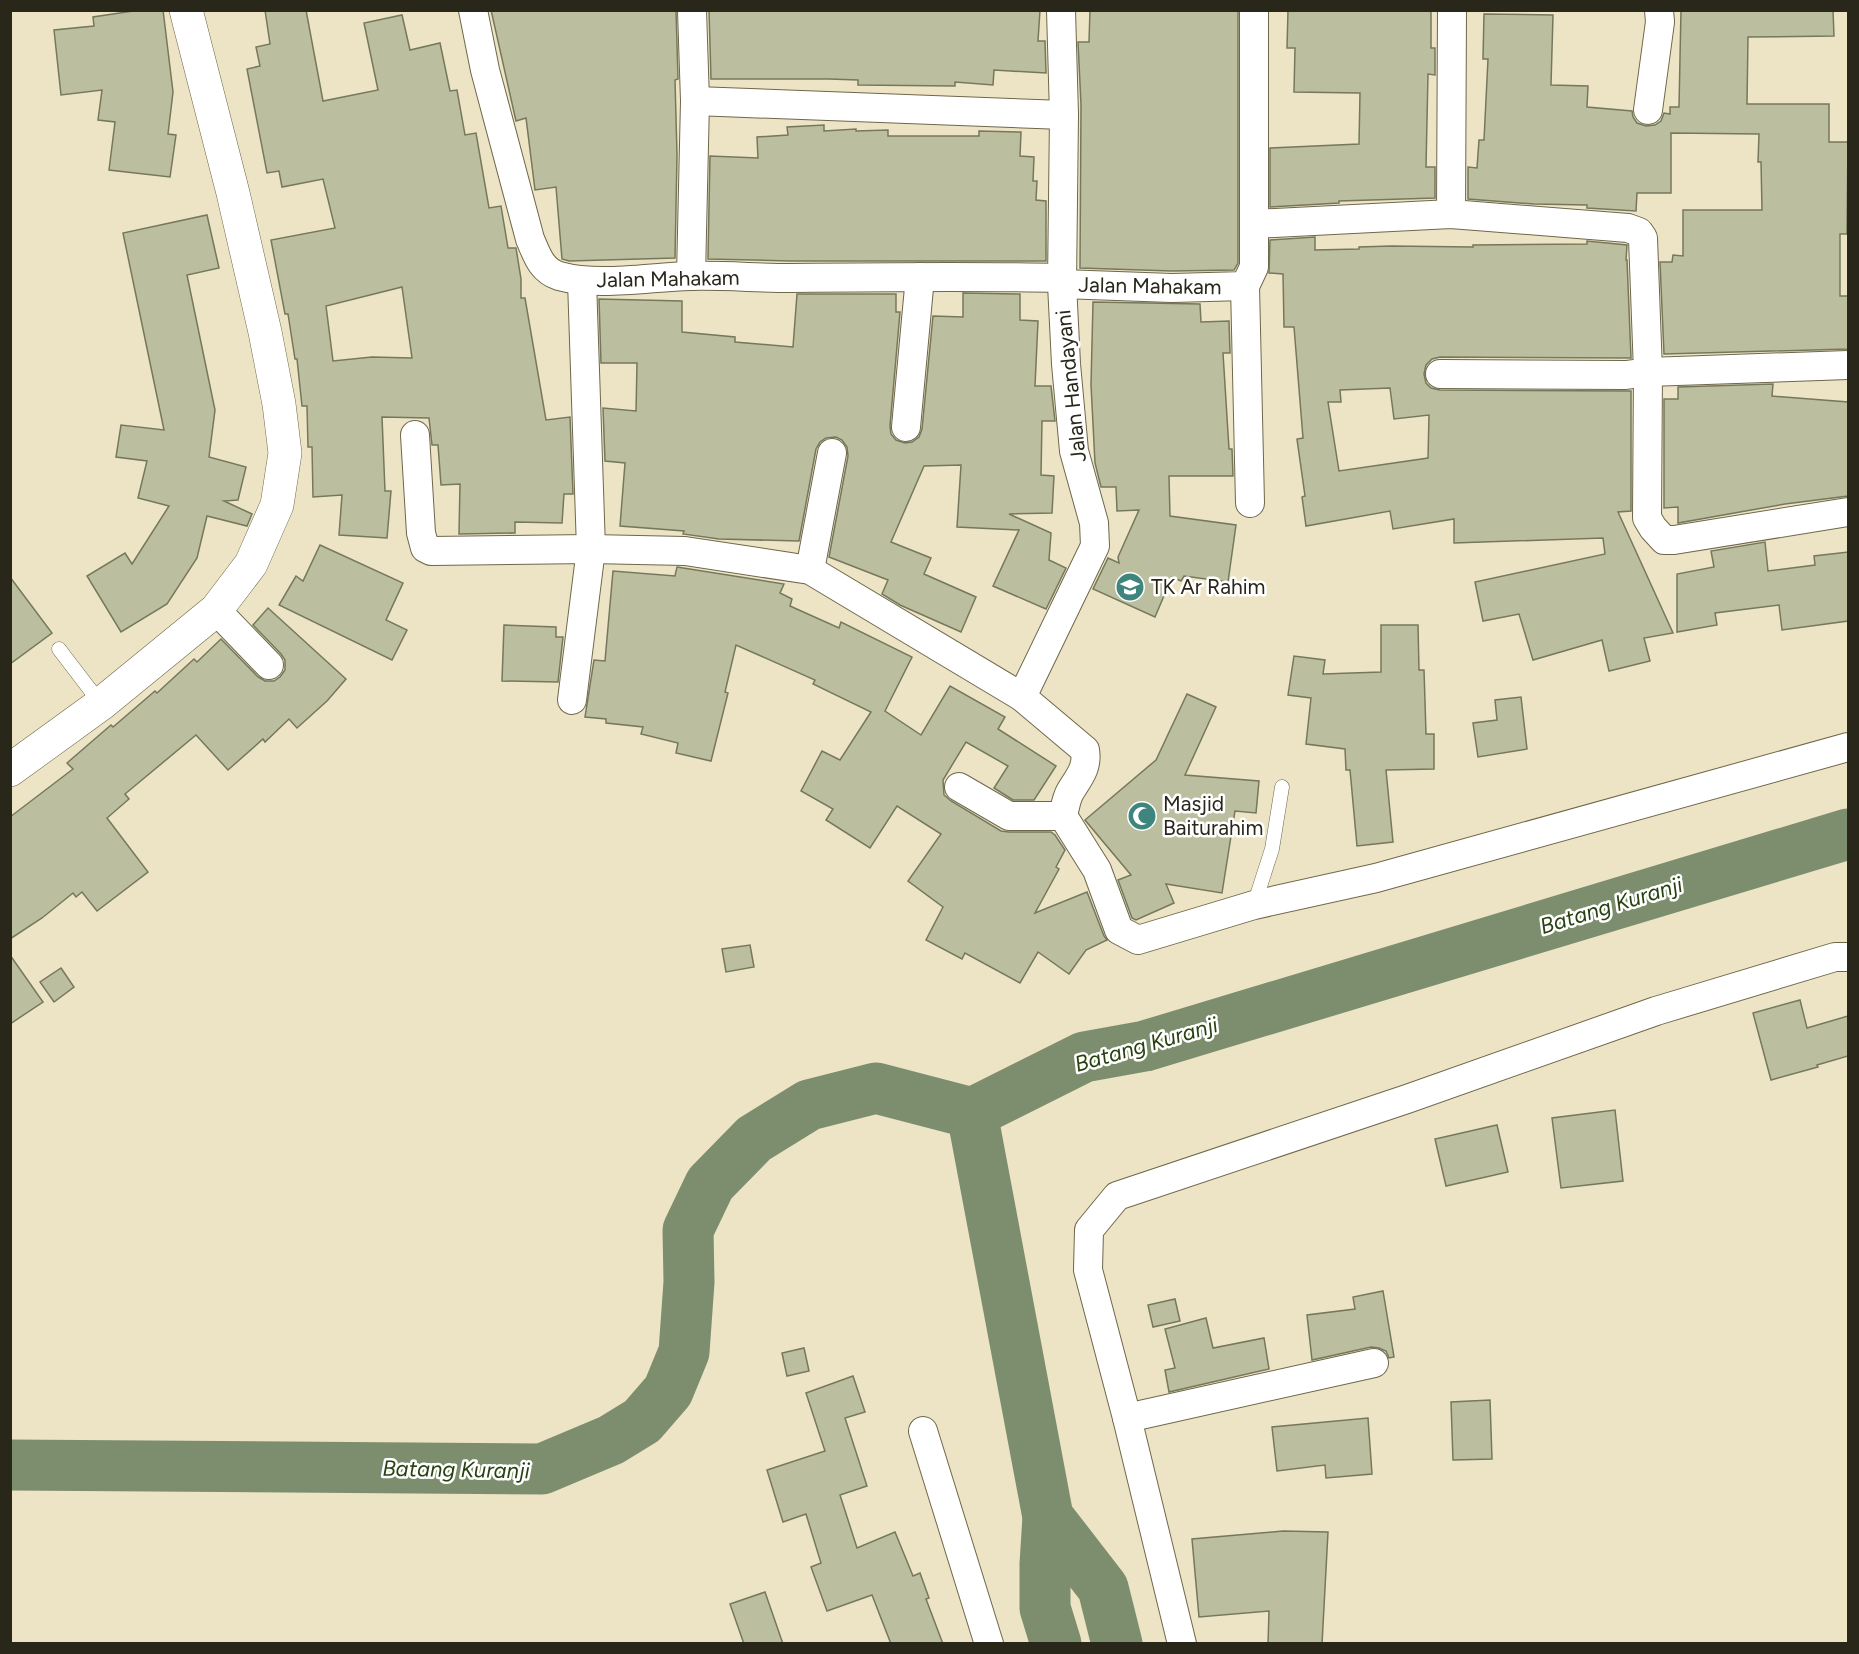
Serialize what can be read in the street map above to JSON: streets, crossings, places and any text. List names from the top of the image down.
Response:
{
  "streets": {
    "street": ["Jalan Mahakam", "Jalan Handayani"]
  },
  "crossings": [
    ["Jalan Mahakam", "Jalan Handayani"]
  ],
  "water": ["Batang Kuranji"],
  "places": {
    "school or university": ["TK Ar Rahim"],
    "mosque": ["Masjid Baiturahim"]
  }
}
